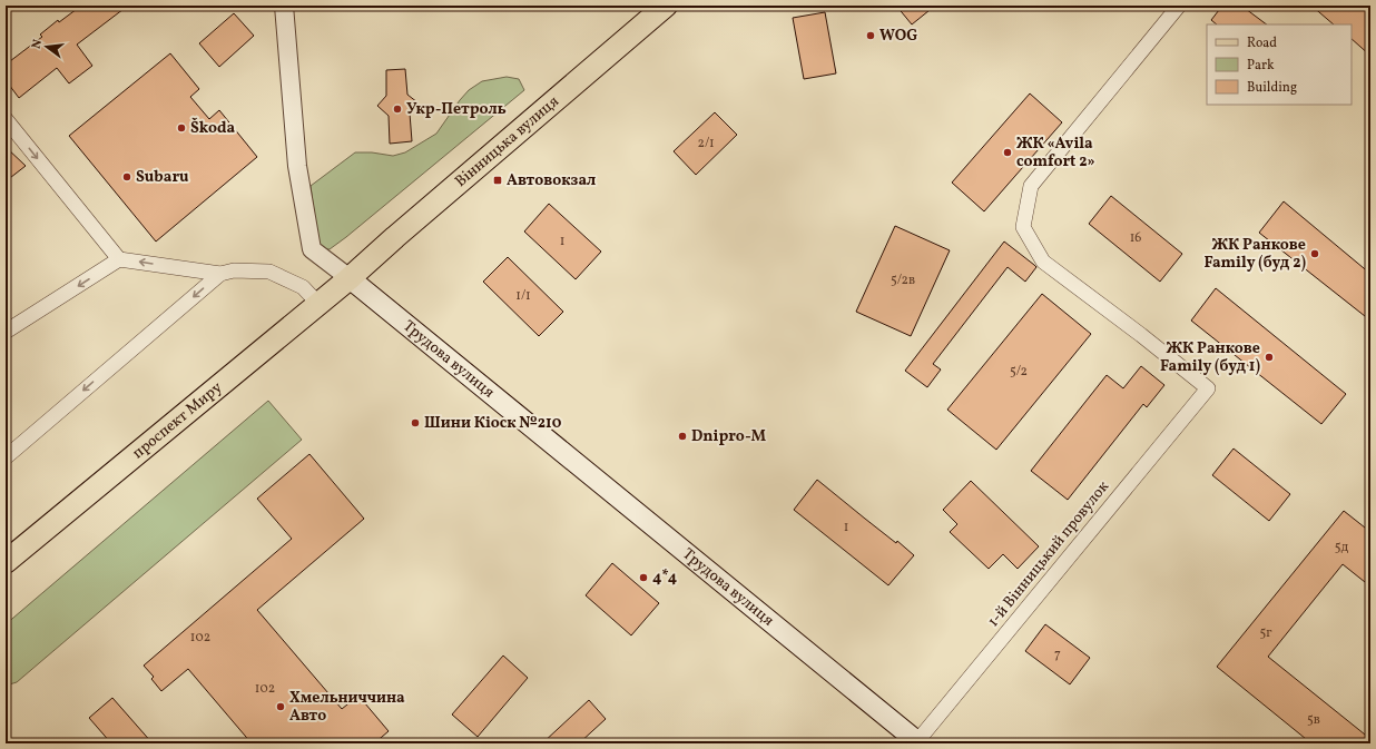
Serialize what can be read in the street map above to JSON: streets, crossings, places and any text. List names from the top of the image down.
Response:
{
  "streets": {
    "main road": ["Вінницька вулиця", "Трудова вулиця", "проспект Миру"],
    "street": ["1-й Вінницький провулок"]
  },
  "crossings": [
    ["Вінницька вулиця", "Трудова вулиця"],
    ["Вінницька вулиця", "проспект Миру"],
    ["Трудова вулиця", "проспект Миру"],
    ["Трудова вулиця", "1-й Вінницький провулок"]
  ],
  "places": {
    "other": [
      "WOG",
      "Укр-Петроль",
      "Škoda",
      "ЖК «Avila comfort 2»",
      "Subaru",
      "ЖК Ранкове Family (буд 2)",
      "ЖК Ранкове Family (буд 1)",
      "Шини Кіоск №210",
      "Dnipro-M",
      "4*4",
      "Хмельниччина Авто"
    ],
    "transit": ["Автовокзал"]
  },
  "house_numbers": [
    "2/1",
    "16",
    "1",
    "5/2в",
    "1/1",
    "5/2",
    "1",
    "5д",
    "5г",
    "102",
    "7",
    "102",
    "5в"
  ],
  "legend": ["Road", "Park", "Building"],
  "north": "left"
}
